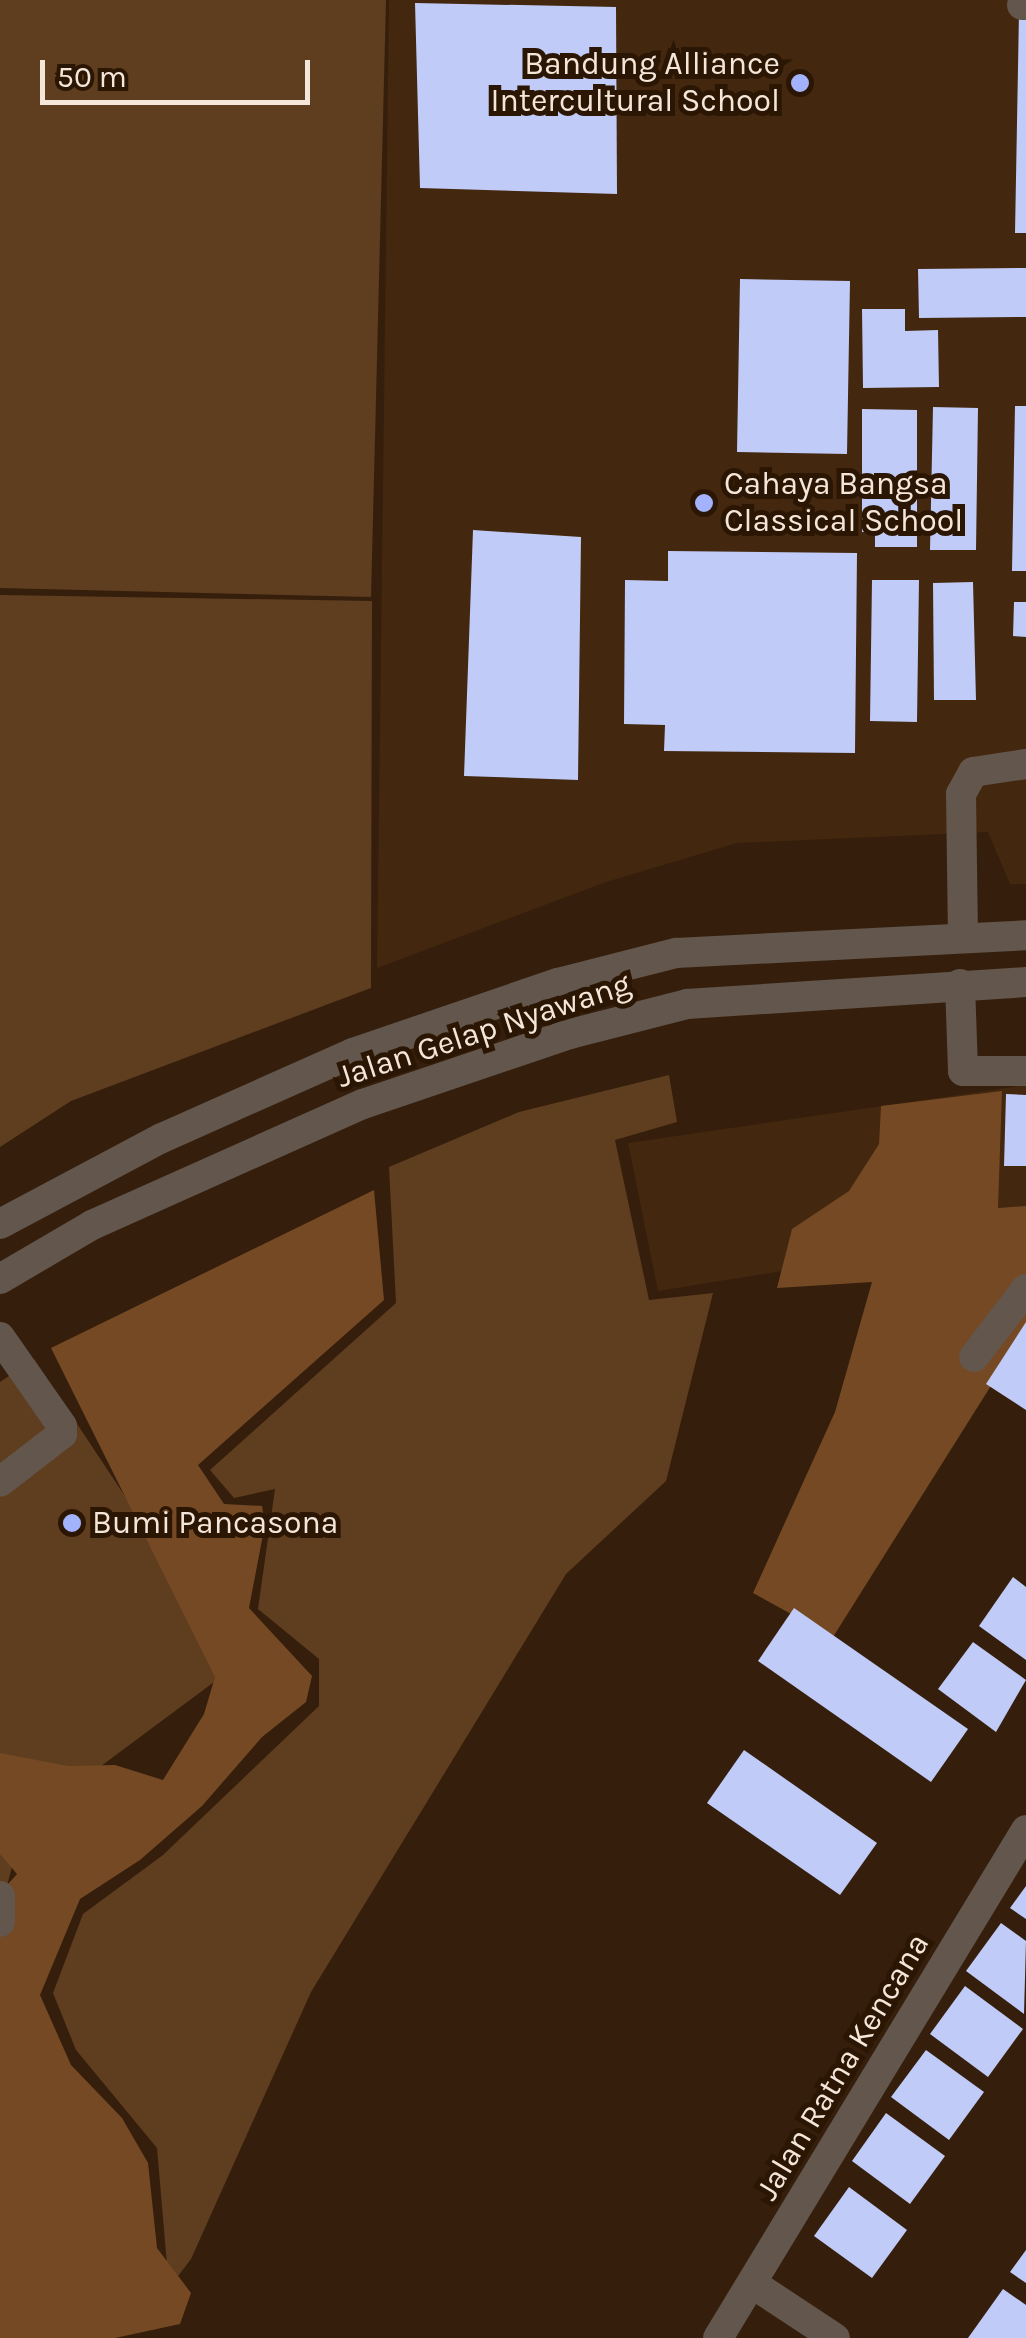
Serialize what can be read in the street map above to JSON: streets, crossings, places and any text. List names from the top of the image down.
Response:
{
  "streets": {
    "street": ["Jalan Gelap Nyawang", "Jalan Ratna Kencana"]
  },
  "places": ["Bandung Alliance Intercultural School", "Cahaya Bangsa Classical School", "Bumi Pancasona"],
  "scale_bar": "50 m"
}
